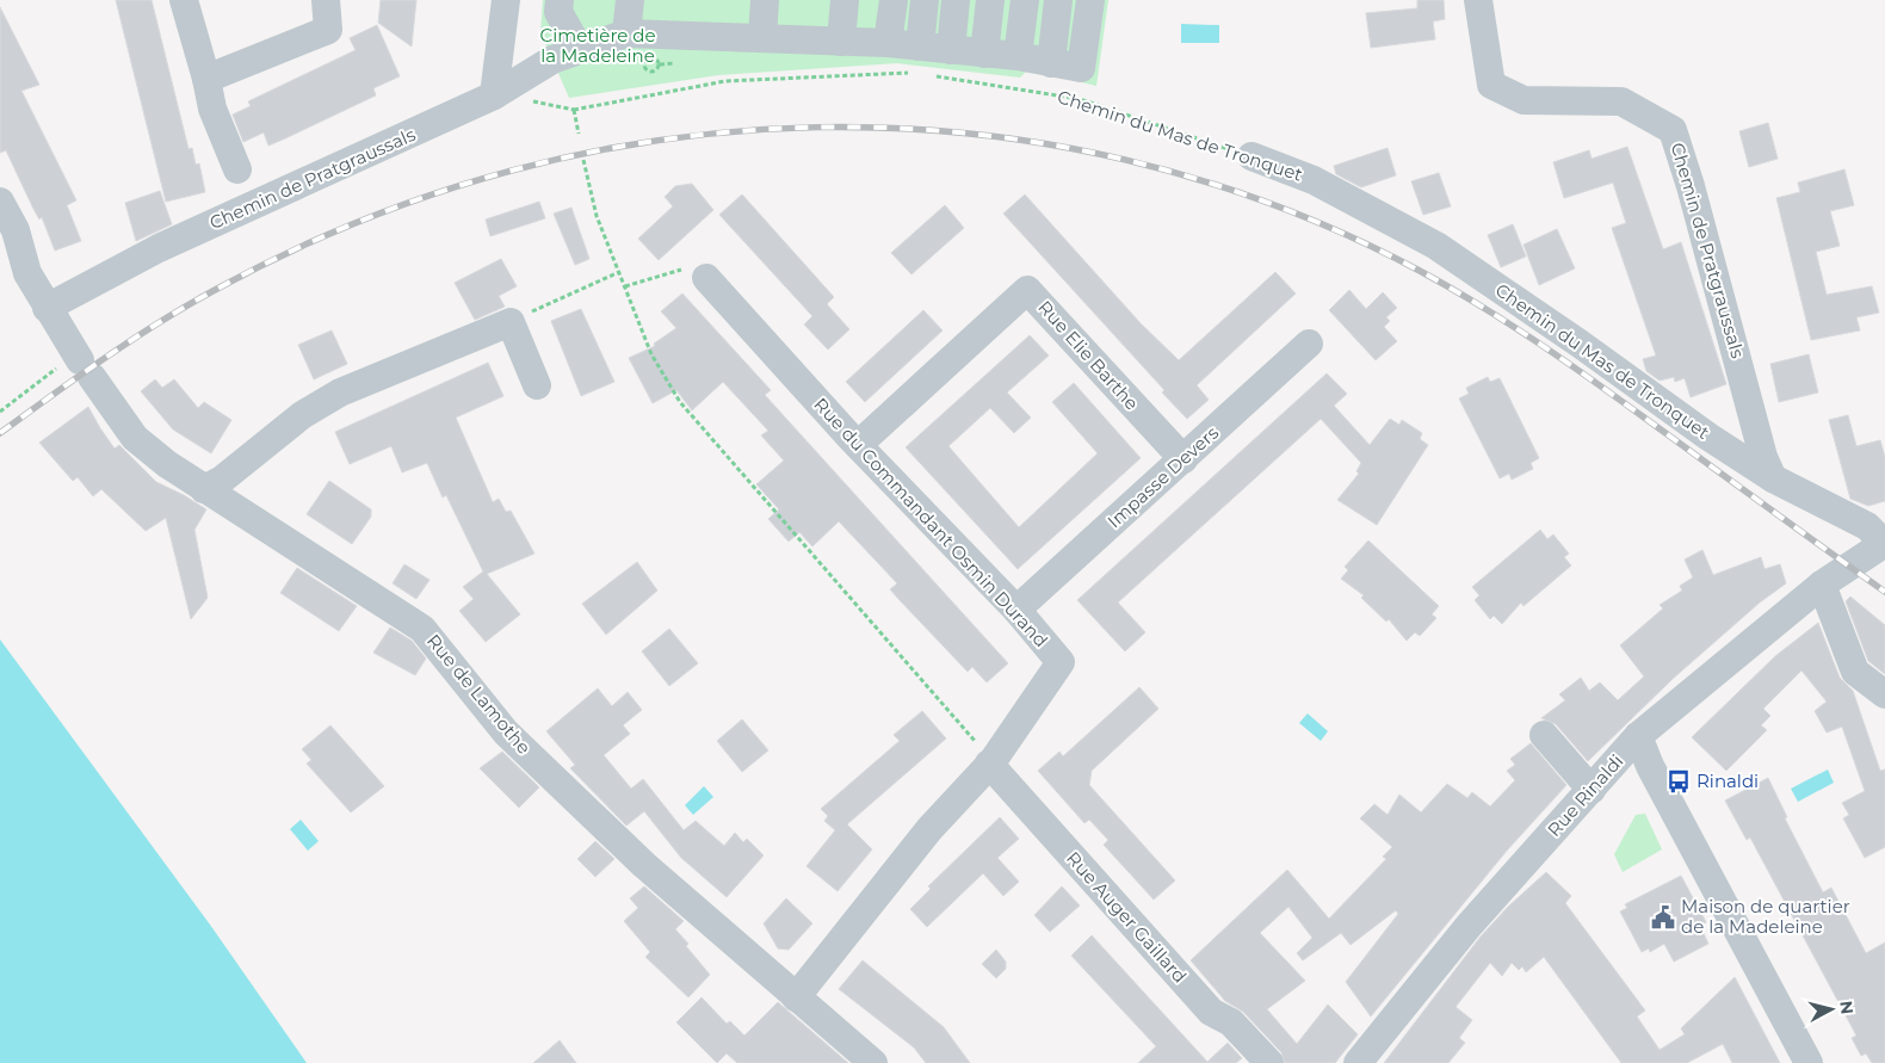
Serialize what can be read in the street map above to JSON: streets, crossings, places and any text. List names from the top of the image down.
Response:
{
  "streets": {
    "street": [
      "Chemin du Mas de Tronquet",
      "Chemin de Pratgraussals",
      "Rue Elie Barthe",
      "Impasse Devers",
      "Rue du Commandant Osmin Durand",
      "Rue de Lamothe",
      "Rue Rinaldi",
      "Rue Auger Gaillard"
    ]
  },
  "crossings": [
    ["Chemin du Mas de Tronquet", "Chemin de Pratgraussals"],
    ["Chemin de Pratgraussals", "Rue de Lamothe"],
    ["Rue Elie Barthe", "Impasse Devers"],
    ["Rue Elie Barthe", "Rue du Commandant Osmin Durand"],
    ["Impasse Devers", "Rue du Commandant Osmin Durand"],
    ["Rue du Commandant Osmin Durand", "Rue de Lamothe"],
    ["Rue du Commandant Osmin Durand", "Rue Auger Gaillard"]
  ],
  "parks": ["Cimetière de la Madeleine"],
  "places": {
    "bus stop": ["Rinaldi"],
    "public building": ["Maison de quartier de la Madeleine"]
  },
  "north": "right"
}
